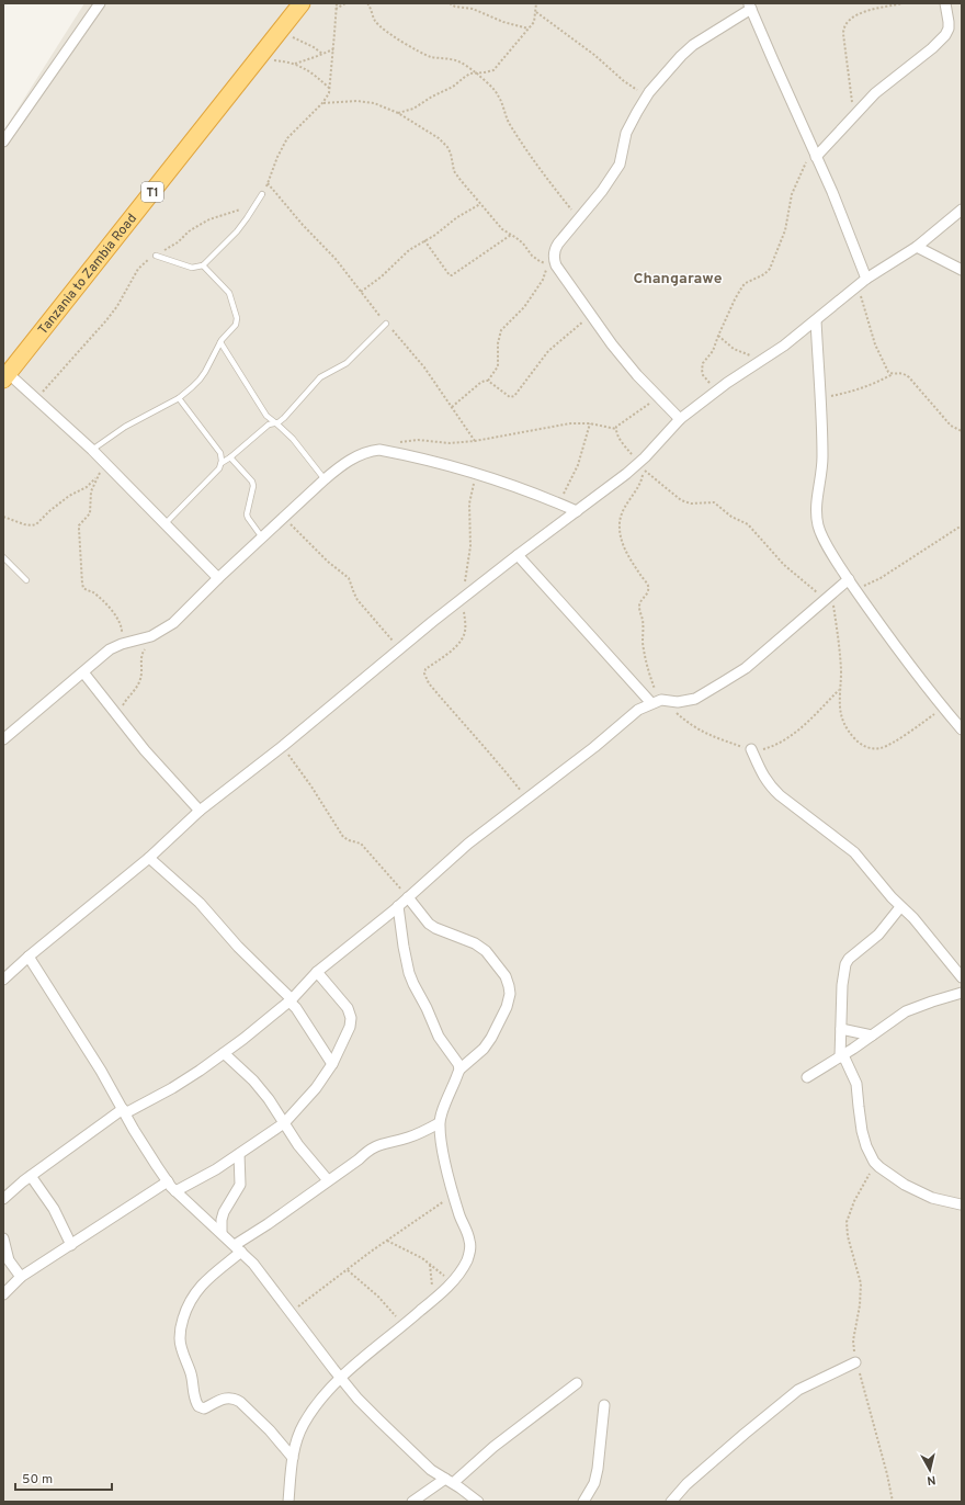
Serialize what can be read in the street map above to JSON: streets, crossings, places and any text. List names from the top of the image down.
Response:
{
  "streets": {
    "highway": ["T1", "Tanzania to Zambia Road"]
  },
  "districts": ["Changarawe"],
  "scale_bar": "50 m",
  "north": "bottom"
}
